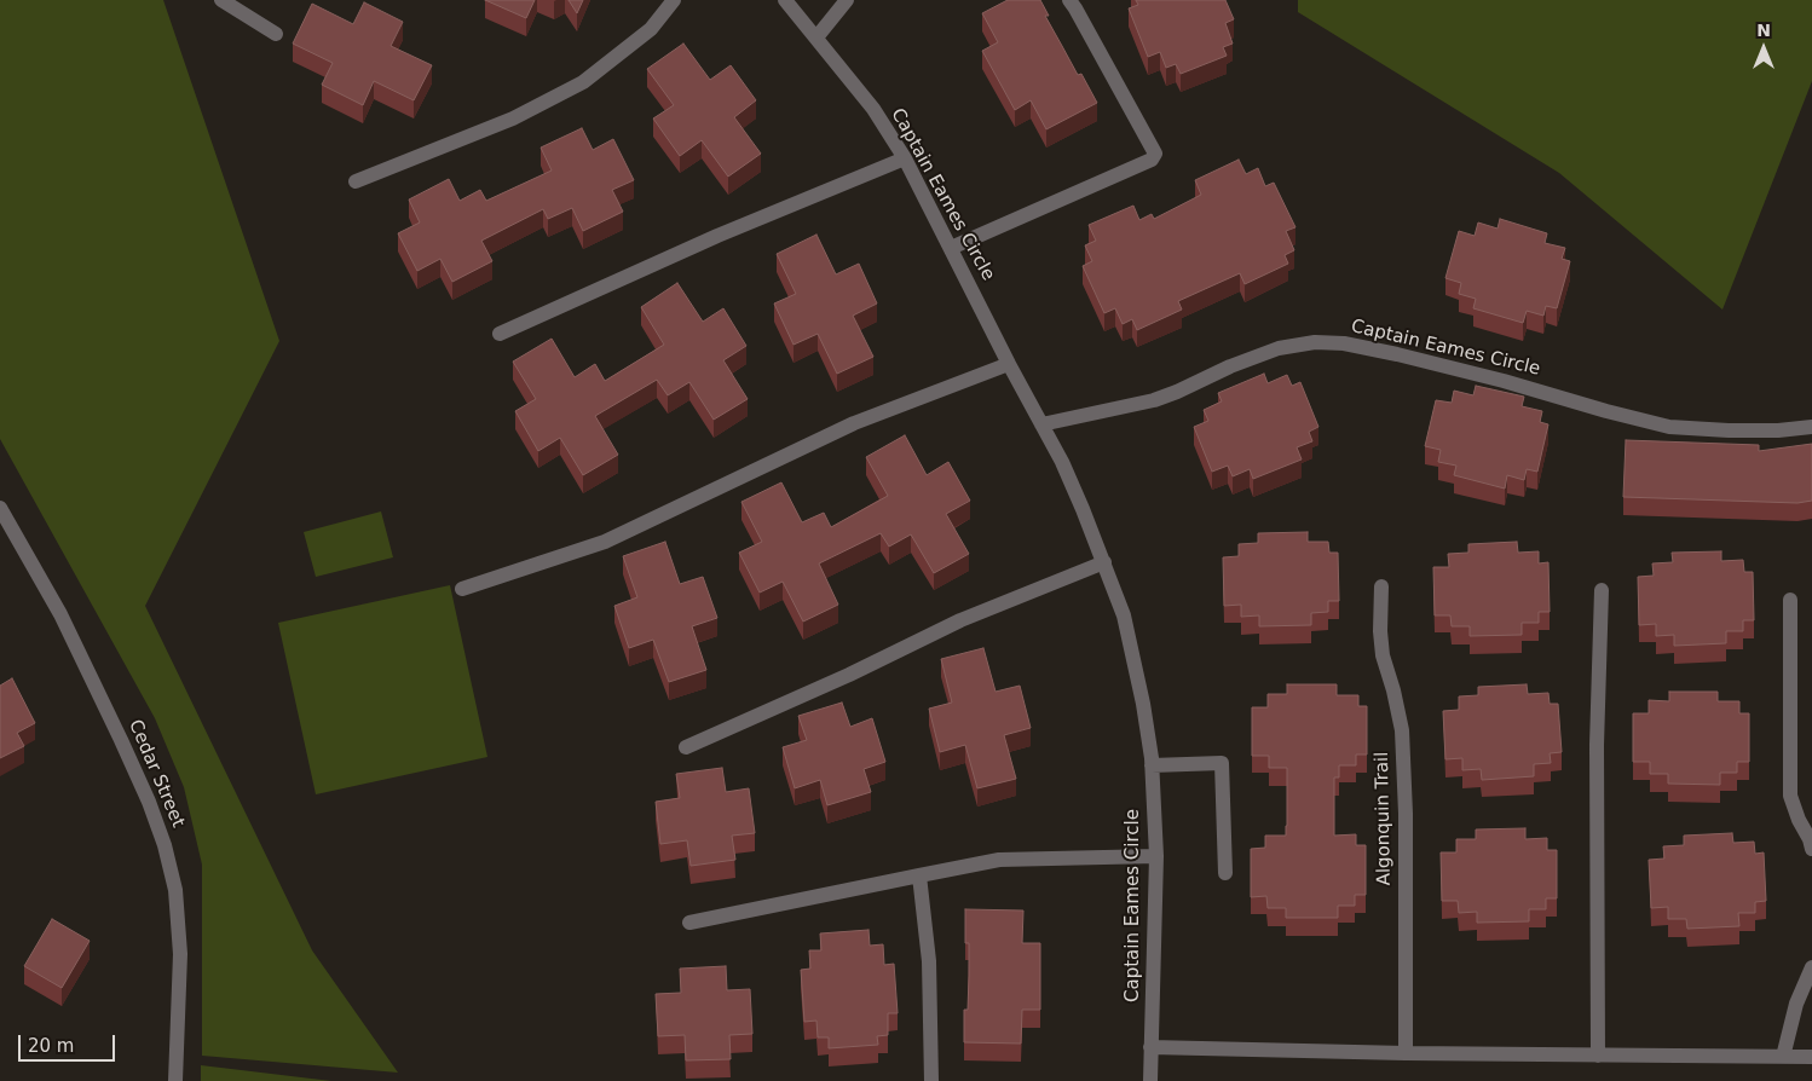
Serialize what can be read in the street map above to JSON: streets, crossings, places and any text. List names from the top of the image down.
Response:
{
  "streets": {
    "street": ["Captain Eames Circle", "Cedar Street", "Algonquin Trail"]
  },
  "scale_bar": "20 m",
  "north": "top"
}
